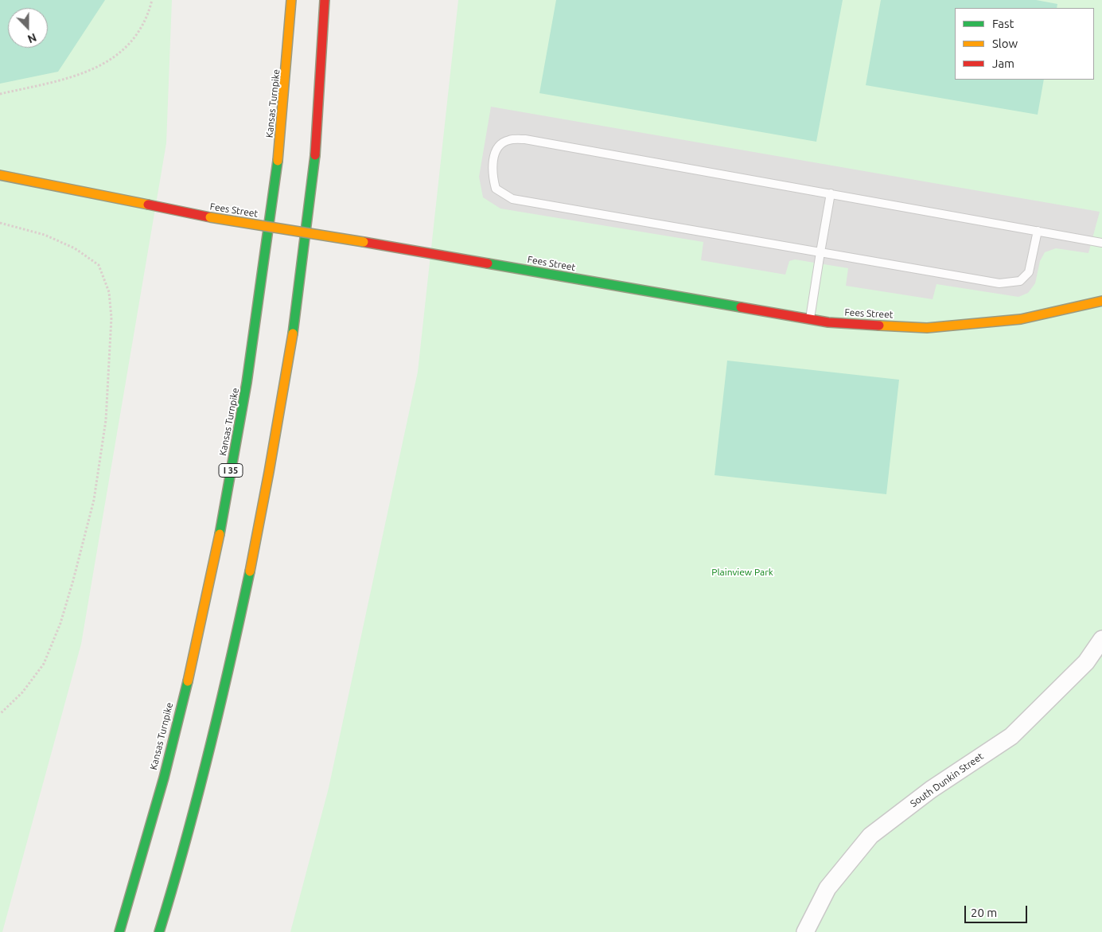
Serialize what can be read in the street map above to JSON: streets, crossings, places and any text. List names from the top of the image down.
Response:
{
  "streets": {
    "main road": ["Kansas Turnpike", "Fees Street", "I 35"],
    "street": ["South Dunkin Street"]
  },
  "parks": ["Plainview Park"],
  "legend": ["Fast", "Slow", "Jam"],
  "scale_bar": "20 m",
  "north": "bottom"
}
